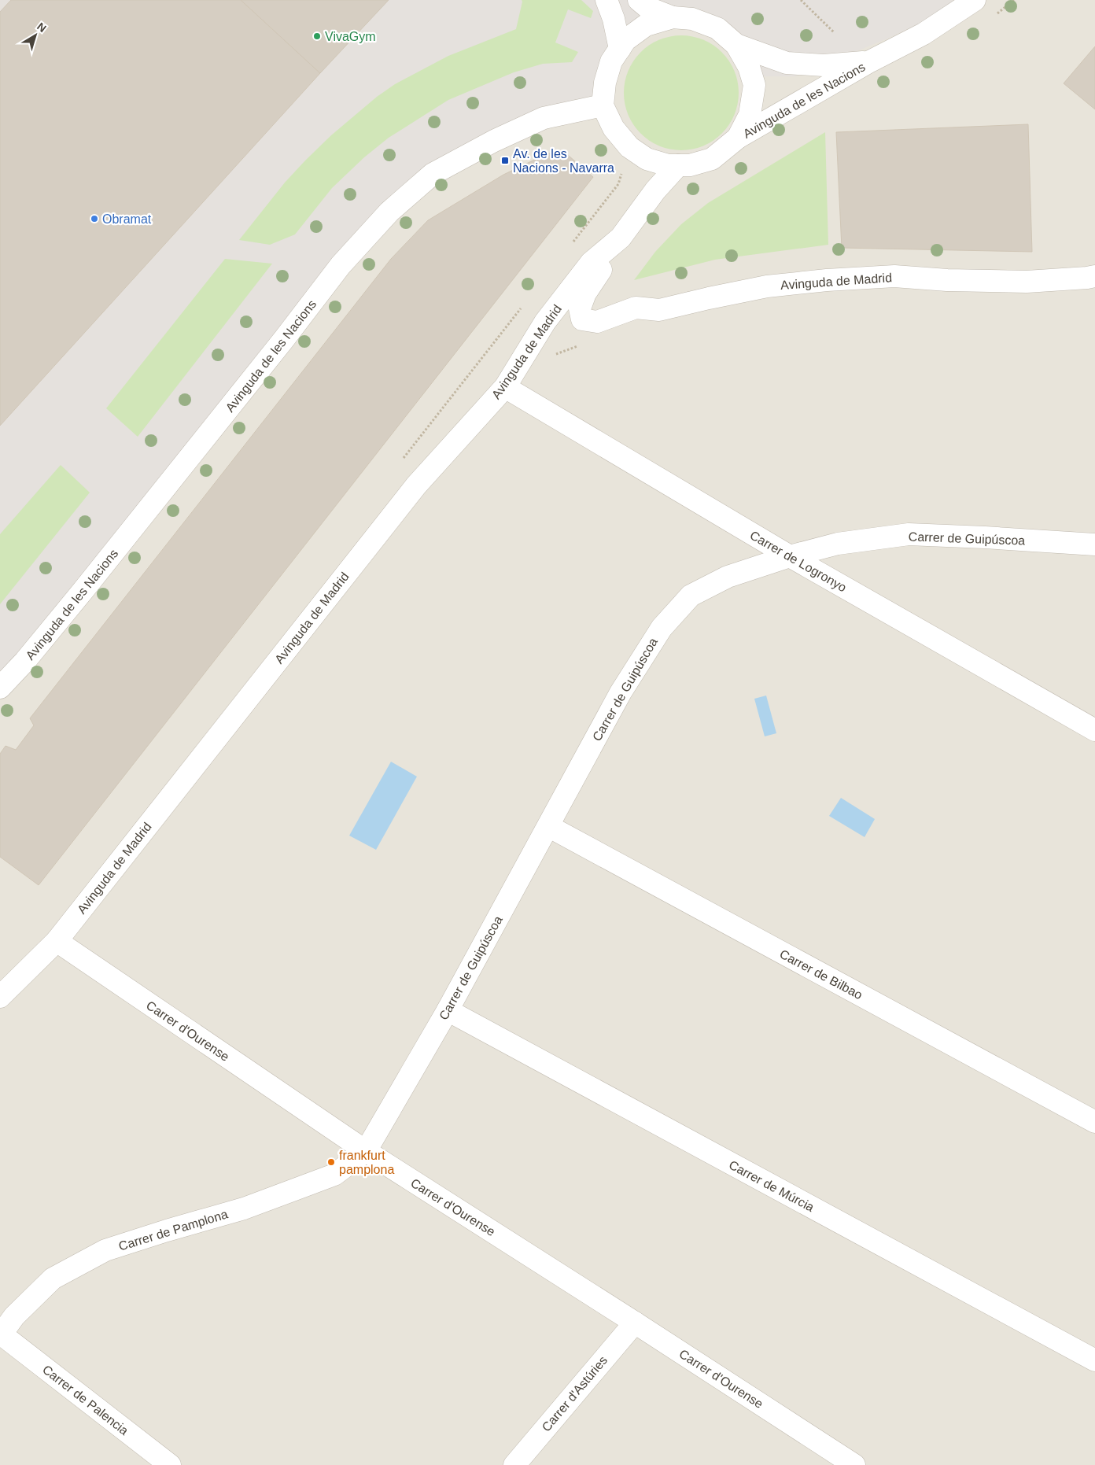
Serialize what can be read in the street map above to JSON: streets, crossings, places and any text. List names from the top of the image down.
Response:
{
  "streets": {
    "street": [
      "Avinguda de les Nacions",
      "Avinguda de Madrid",
      "Carrer de Guipúscoa",
      "Carrer de Logronyo",
      "Carrer de Bilbao",
      "Carrer d'Ourense",
      "Carrer de Múrcia",
      "Carrer de Pamplona",
      "Carrer d'Astúries",
      "Carrer de Palencia"
    ]
  },
  "crossings": [
    ["Avinguda de Madrid", "Carrer de Logronyo"],
    ["Avinguda de Madrid", "Carrer d'Ourense"],
    ["Carrer de Guipúscoa", "Carrer de Logronyo"],
    ["Carrer de Guipúscoa", "Carrer de Bilbao"],
    ["Carrer de Guipúscoa", "Carrer d'Ourense"],
    ["Carrer de Guipúscoa", "Carrer de Múrcia"],
    ["Carrer de Guipúscoa", "Carrer de Pamplona"],
    ["Carrer d'Ourense", "Carrer de Pamplona"],
    ["Carrer d'Ourense", "Carrer d'Astúries"],
    ["Carrer de Pamplona", "Carrer de Palencia"]
  ],
  "places": {
    "other": ["VivaGym", "Obramat", "frankfurt pamplona"],
    "transit": ["Av. de les Nacions - Navarra"]
  },
  "north": "top right"
}
